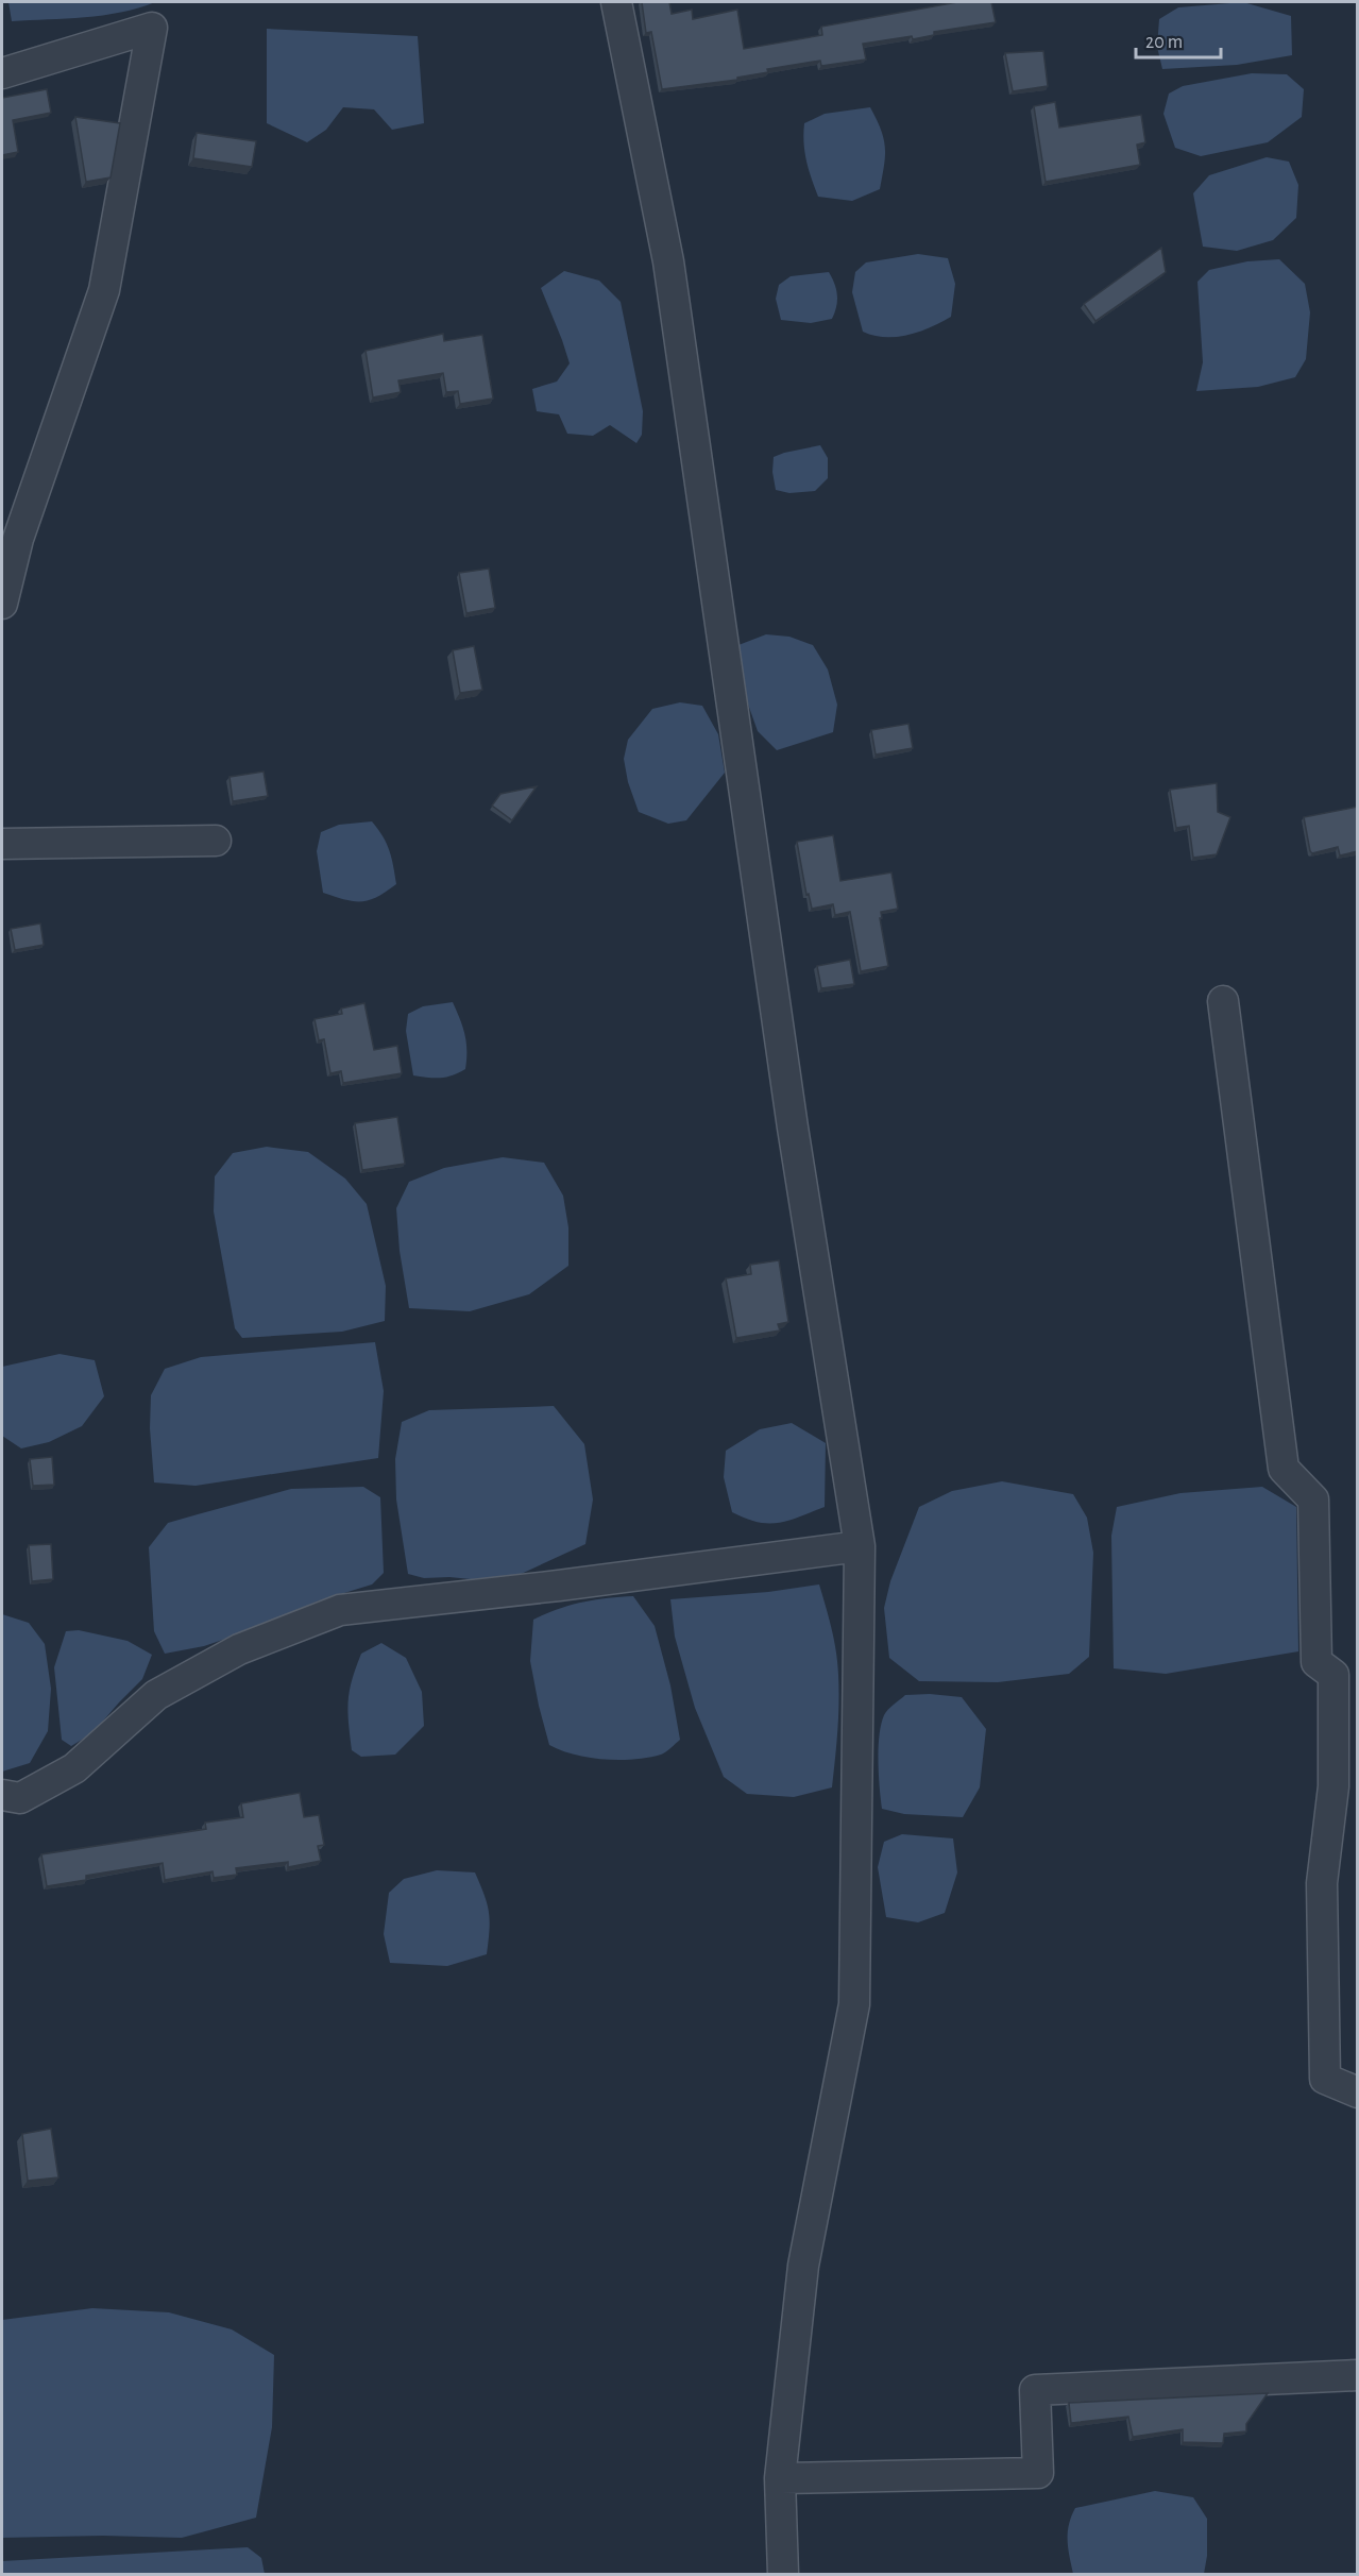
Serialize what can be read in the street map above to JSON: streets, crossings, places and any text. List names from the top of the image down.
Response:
{
  "scale_bar": "20 m"
}
